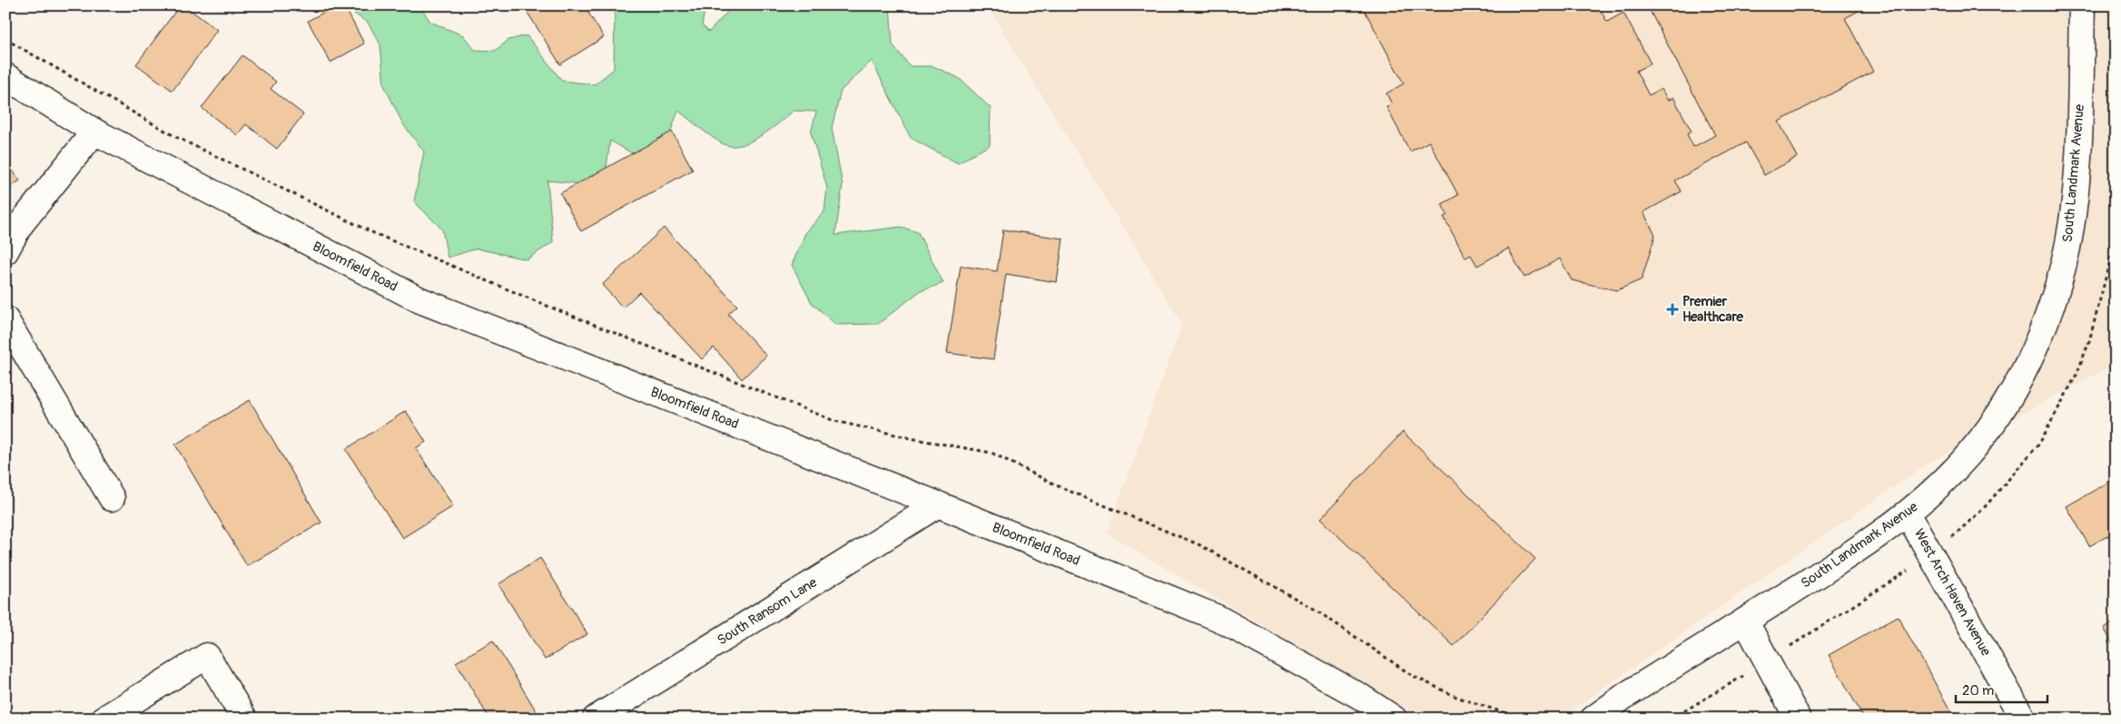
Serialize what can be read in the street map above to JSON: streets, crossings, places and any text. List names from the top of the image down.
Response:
{
  "streets": {
    "street": [
      "South Landmark Avenue",
      "Bloomfield Road",
      "West Arch Haven Avenue",
      "South Ransom Lane"
    ]
  },
  "crossings": [
    ["South Landmark Avenue", "West Arch Haven Avenue"],
    ["Bloomfield Road", "South Ransom Lane"]
  ],
  "places": {
    "health": ["Premier Healthcare"]
  },
  "scale_bar": "20 m"
}
